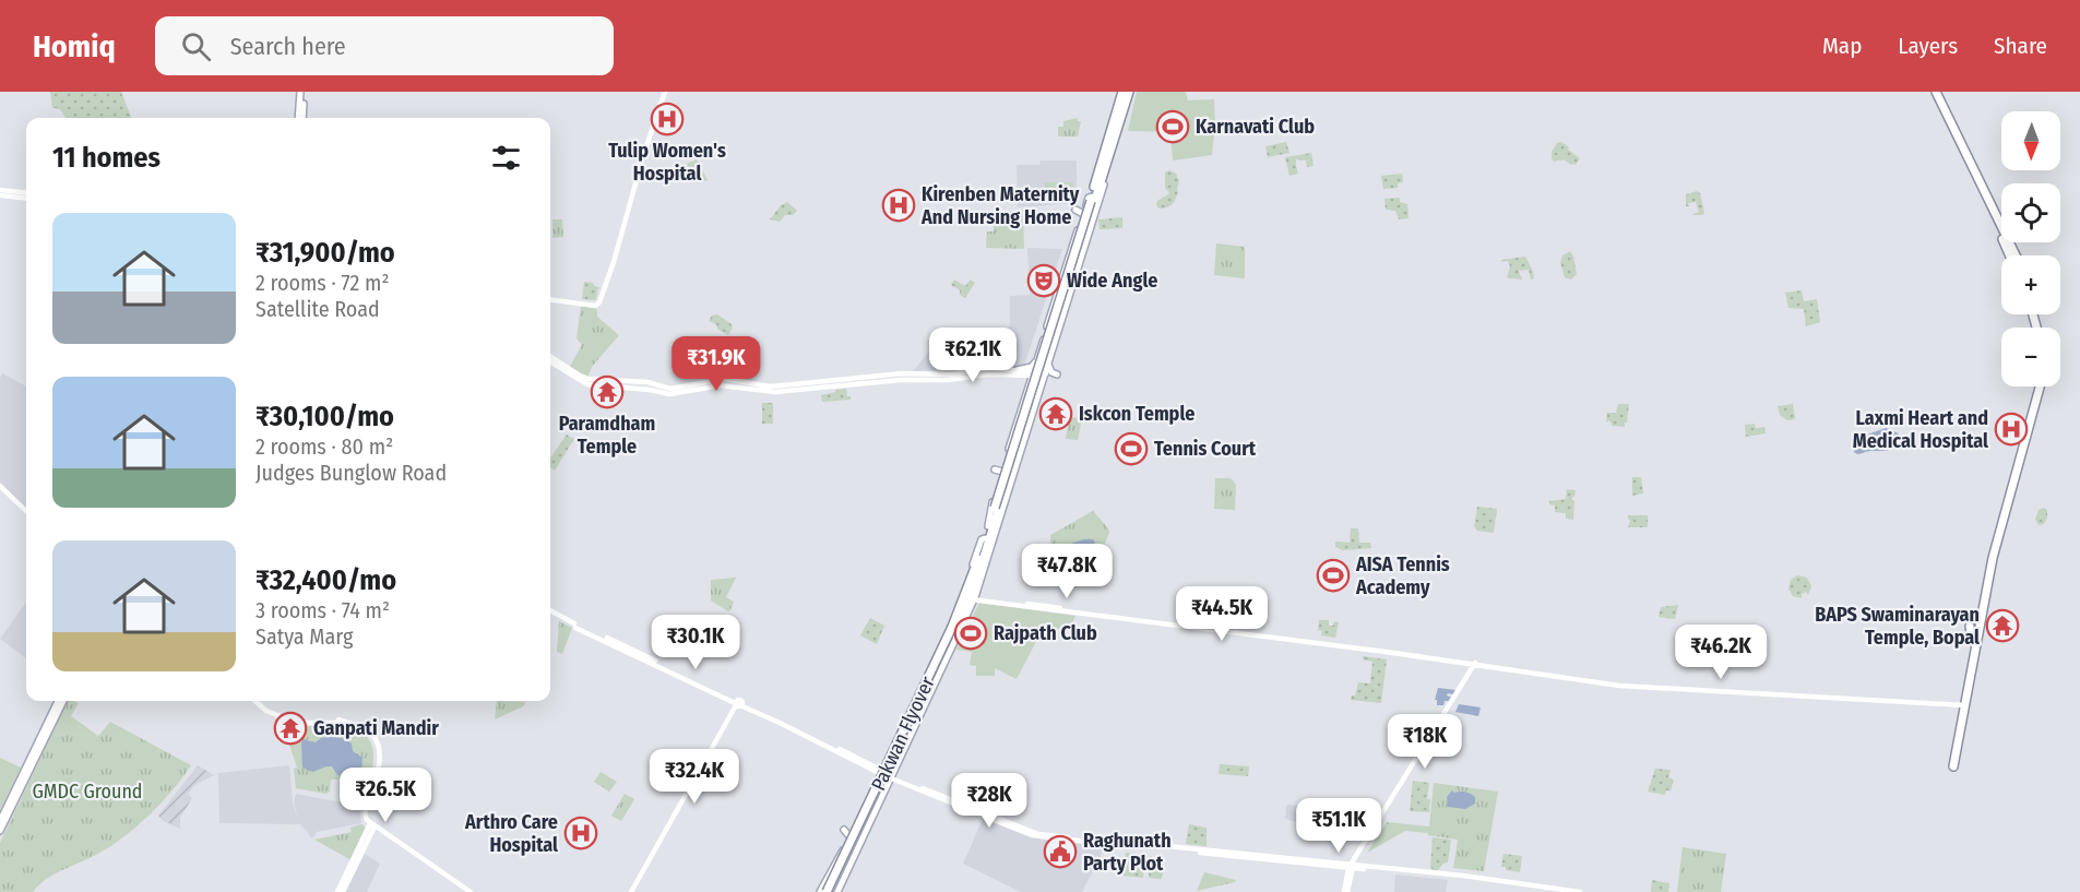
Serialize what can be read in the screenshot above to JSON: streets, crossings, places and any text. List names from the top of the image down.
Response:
{
  "streets": {
    "highway": ["Pakwan Flyover"]
  },
  "parks": ["GMDC Ground"],
  "places": {
    "hospital": [
      "Tulip Women's Hospital",
      "Kirenben Maternity And Nursing Home",
      "Laxmi Heart and Medical Hospital",
      "Arthro Care Hospital"
    ],
    "sports": [
      "Karnavati Club",
      "Tennis Court",
      "AISA Tennis Academy",
      "Rajpath Club"
    ],
    "theatre": ["Wide Angle"],
    "temple": [
      "Paramdham Temple",
      "Iskcon Temple",
      "BAPS Swaminarayan Temple, Bopal",
      "Ganpati Mandir"
    ],
    "public building": ["Raghunath Party Plot"]
  },
  "north": "bottom",
  "page": {
    "header": "Homiq",
    "search": "Search here",
    "nav": ["Map", "Layers", "Share"],
    "map_buttons": ["+", "−"],
    "heading": "11 homes",
    "list": [
      {
        "name": "₹31,900/mo",
        "note": "2 rooms · 72 m² · Satellite Road"
      },
      {
        "name": "₹30,100/mo",
        "note": "2 rooms · 80 m² · Judges Bunglow Road"
      },
      {
        "name": "₹32,400/mo",
        "note": "3 rooms · 74 m² · Satya Marg"
      }
    ],
    "price": [
      "₹62.1K",
      "₹31.9K",
      "₹47.8K",
      "₹44.5K",
      "₹30.1K",
      "₹46.2K",
      "₹18K",
      "₹32.4K",
      "₹26.5K",
      "₹28K",
      "₹51.1K"
    ]
  }
}
